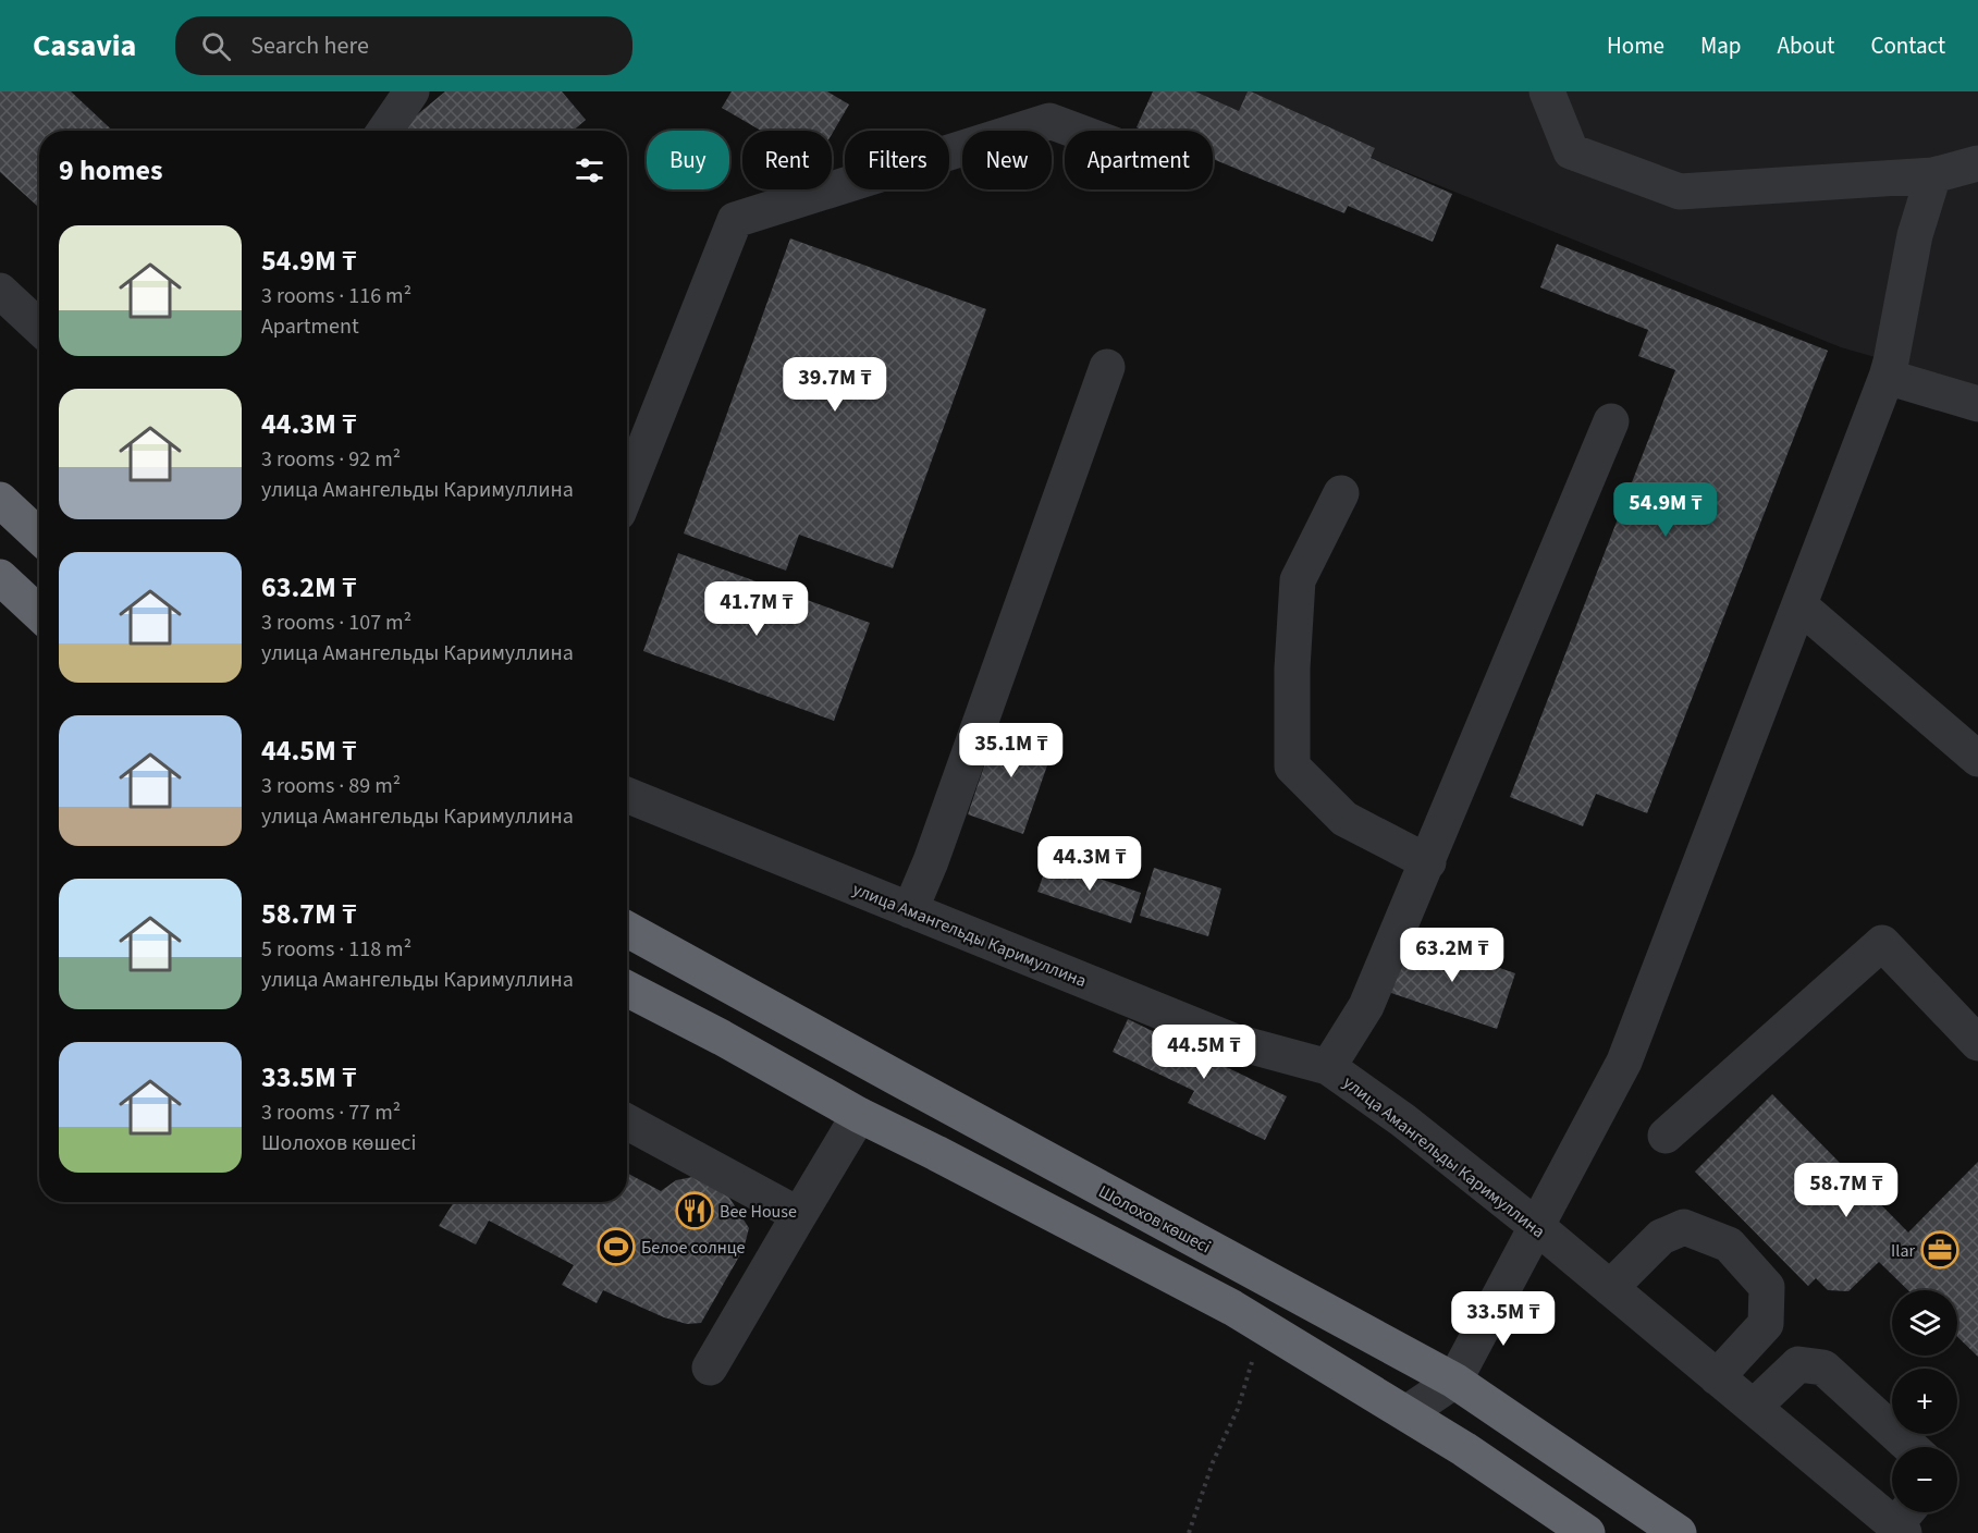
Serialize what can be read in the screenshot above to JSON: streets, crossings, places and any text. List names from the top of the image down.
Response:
{
  "streets": {
    "highway": ["Шолохов көшесі"],
    "street": ["улица Амангельды Каримуллина"]
  },
  "places": {
    "restaurant": ["Bee House"],
    "sports": ["Белое солнце"],
    "office": ["Ilar"]
  },
  "page": {
    "header": "Casavia",
    "search": "Search here",
    "nav": [
      "Home",
      "Map",
      "About",
      "Contact"
    ],
    "chip": [
      "Buy",
      "Rent",
      "Filters",
      "New",
      "Apartment"
    ],
    "heading": "9 homes",
    "list": [
      {
        "name": "54.9M ₸",
        "note": "3 rooms · 116 m² · Apartment"
      },
      {
        "name": "44.3M ₸",
        "note": "3 rooms · 92 m² · улица Амангельды Каримуллина"
      },
      {
        "name": "63.2M ₸",
        "note": "3 rooms · 107 m² · улица Амангельды Каримуллина"
      },
      {
        "name": "44.5M ₸",
        "note": "3 rooms · 89 m² · улица Амангельды Каримуллина"
      },
      {
        "name": "58.7M ₸",
        "note": "5 rooms · 118 m² · улица Амангельды Каримуллина"
      },
      {
        "name": "33.5M ₸",
        "note": "3 rooms · 77 m² · Шолохов көшесі"
      }
    ],
    "price": [
      "39.7M ₸",
      "54.9M ₸",
      "41.7M ₸",
      "35.1M ₸",
      "44.3M ₸",
      "63.2M ₸",
      "44.5M ₸",
      "58.7M ₸",
      "33.5M ₸"
    ],
    "map_buttons": ["+", "−"]
  }
}
